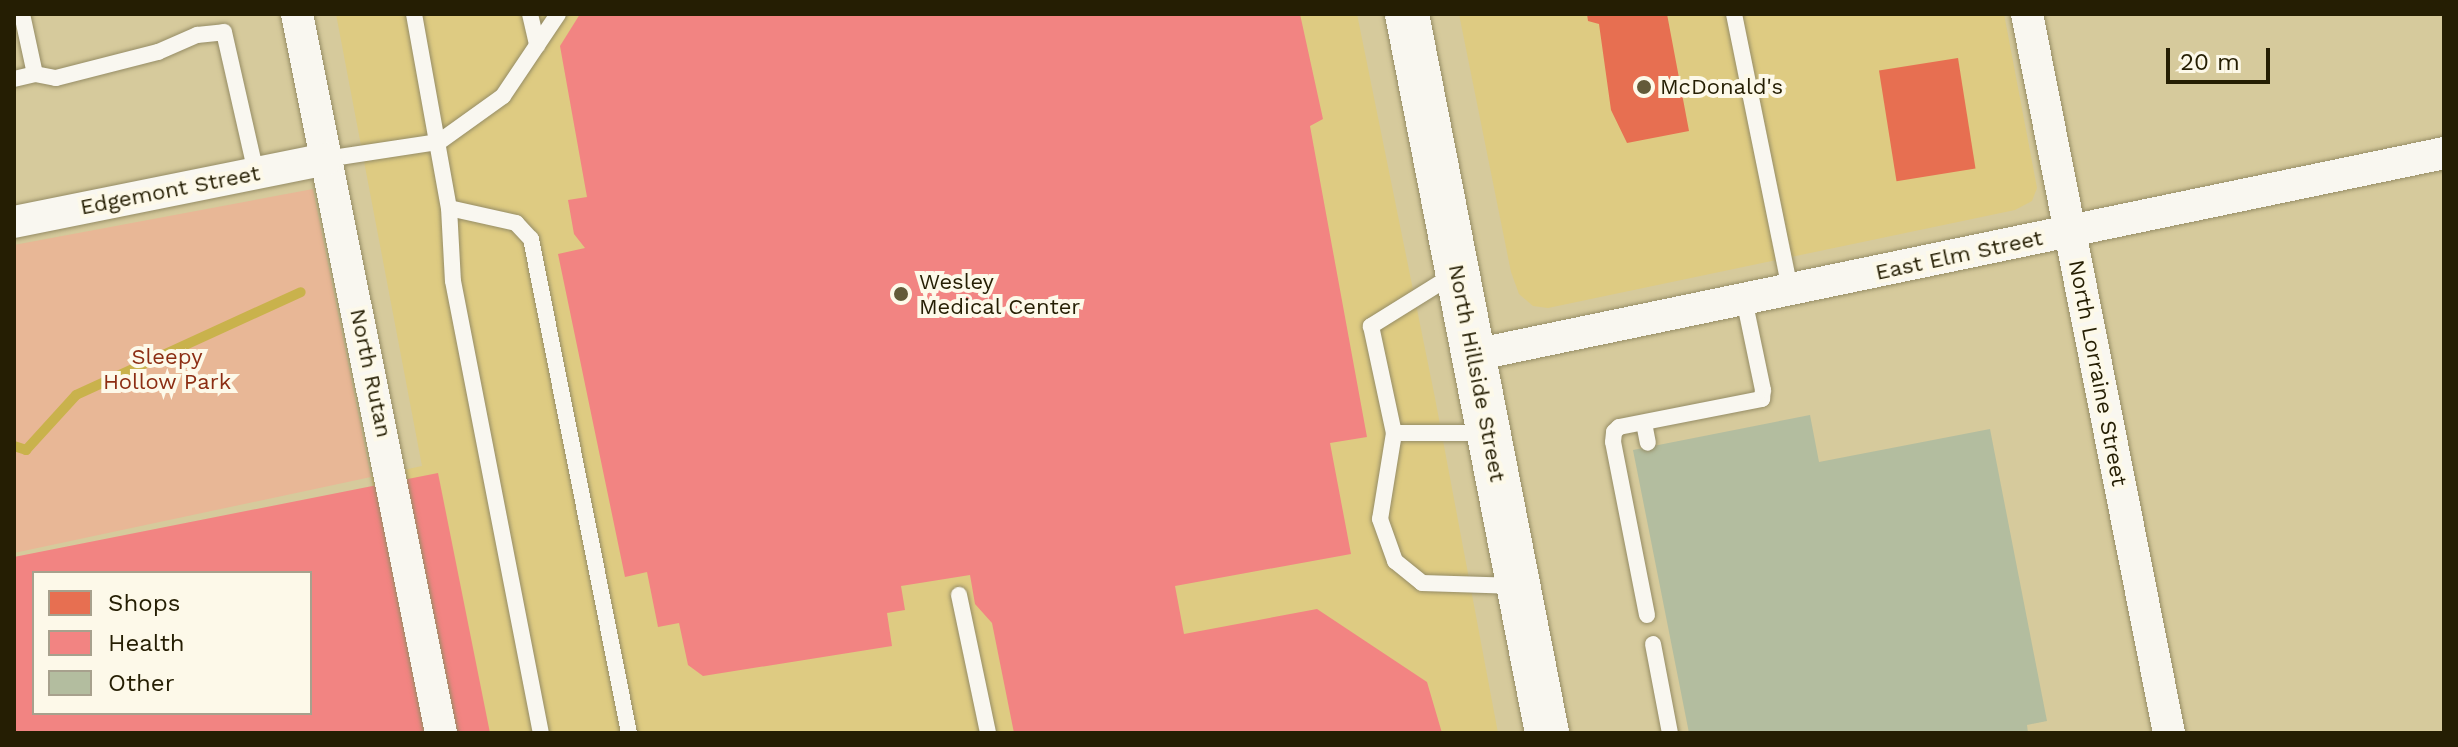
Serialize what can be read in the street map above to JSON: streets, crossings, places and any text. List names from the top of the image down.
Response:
{
  "streets": {
    "main road": ["North Hillside Street"],
    "street": [
      "Edgemont Street",
      "East Elm Street",
      "North Rutan",
      "North Lorraine Street"
    ]
  },
  "crossings": [
    ["Edgemont Street", "North Rutan"],
    ["East Elm Street", "North Hillside Street"],
    ["East Elm Street", "North Lorraine Street"]
  ],
  "parks": ["Sleepy Hollow Park"],
  "places": ["McDonald's", "Wesley Medical Center"],
  "legend": ["Shops", "Health", "Other"],
  "scale_bar": "20 m"
}
